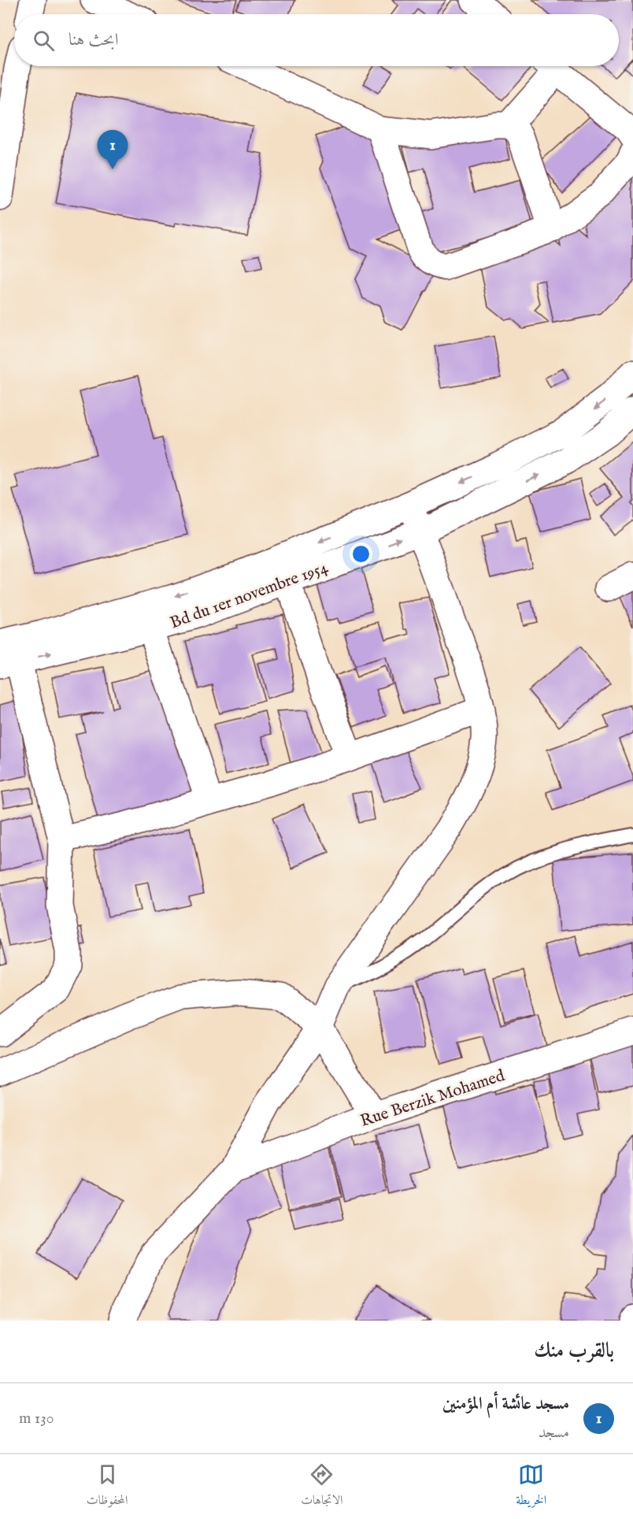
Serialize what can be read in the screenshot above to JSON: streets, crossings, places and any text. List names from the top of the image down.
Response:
{
  "streets": {
    "street": ["Bd du 1er novembre 1954", "Rue Berzik Mohamed"]
  },
  "page": {
    "search": "ابحث هنا",
    "pins": "1",
    "heading": "بالقرب منك",
    "list": [
      {
        "mark": "1",
        "name": "مسجد عائشة أم المؤمنين",
        "note": "مسجد",
        "value": "130 m"
      }
    ],
    "nav": ["الخريطة", "الاتجاهات", "المحفوظات"]
  }
}
